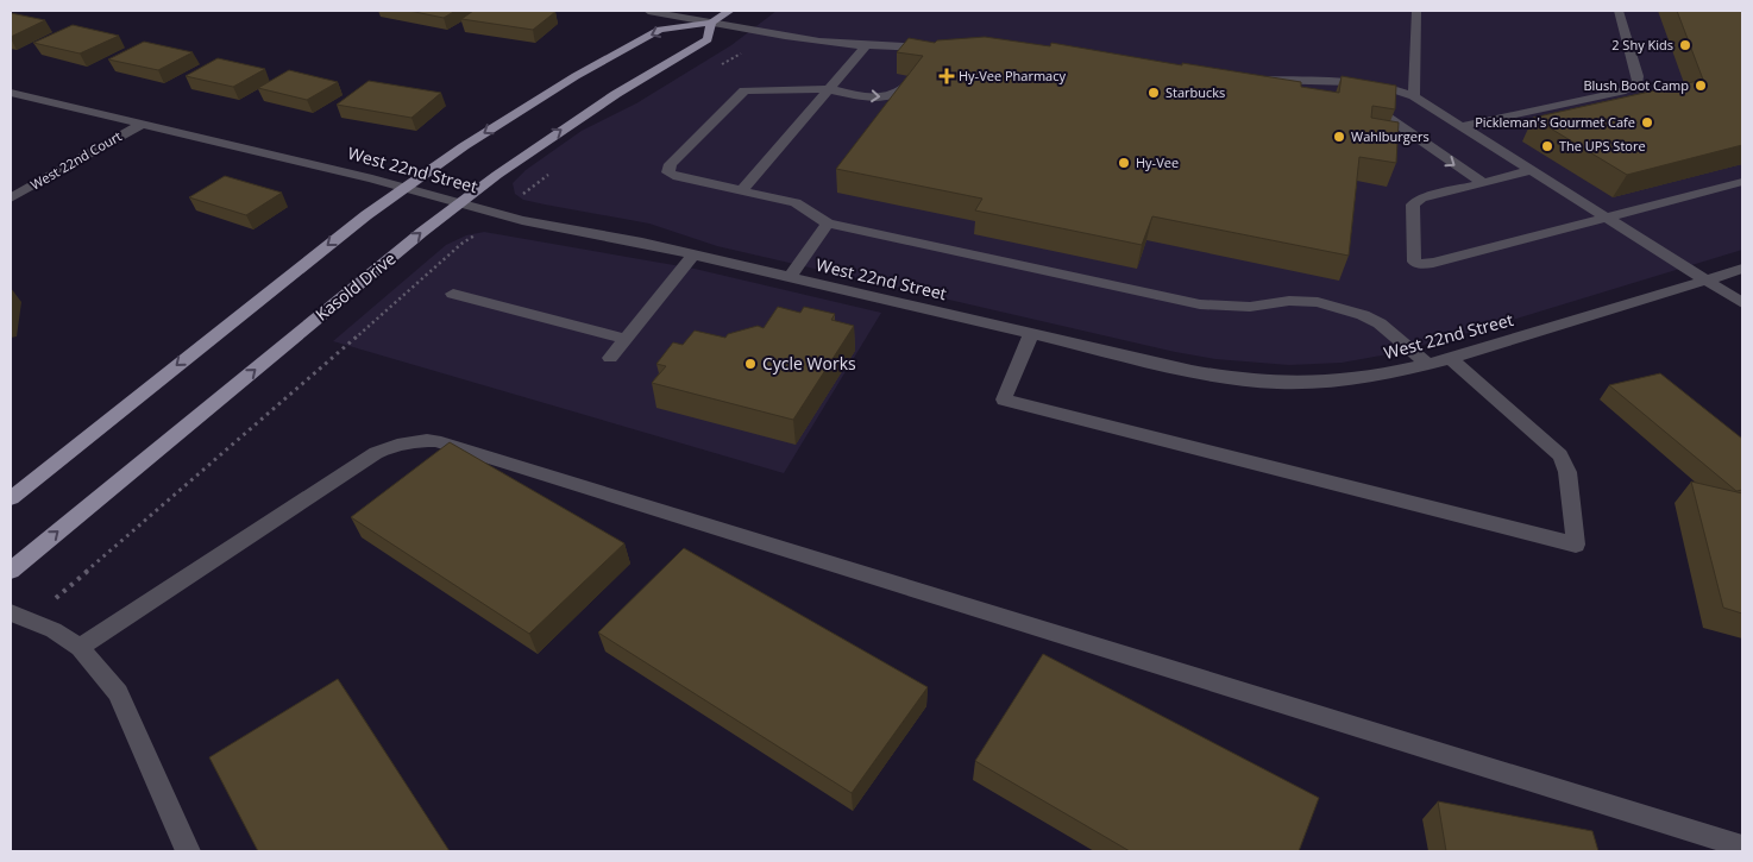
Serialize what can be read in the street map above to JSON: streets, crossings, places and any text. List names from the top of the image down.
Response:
{
  "streets": {
    "main road": ["Kasold Drive"],
    "street": ["West 22nd Court", "West 22nd Street"]
  },
  "crossings": [
    ["West 22nd Court", "West 22nd Street"],
    ["West 22nd Street", "Kasold Drive"]
  ],
  "places": {
    "other": [
      "2 Shy Kids",
      "Blush Boot Camp",
      "Starbucks",
      "Pickleman's Gourmet Cafe",
      "Wahlburgers",
      "The UPS Store",
      "Hy-Vee",
      "Cycle Works"
    ],
    "health": ["Hy-Vee Pharmacy"]
  }
}
